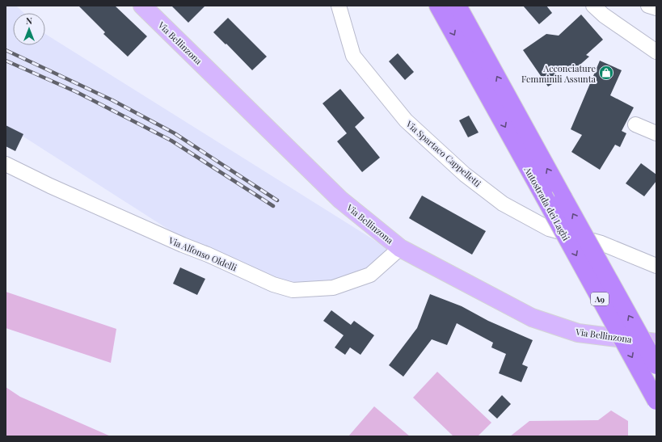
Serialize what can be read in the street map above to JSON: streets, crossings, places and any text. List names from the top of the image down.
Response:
{
  "streets": {
    "highway": ["Autostrada dei Laghi", "A9"],
    "main road": ["Via Bellinzona"],
    "street": ["Via Spartaco Cappelletti", "Via Alfonso Oldelli"]
  },
  "crossings": [
    ["Via Bellinzona", "Via Alfonso Oldelli"]
  ],
  "places": {
    "shop": ["Acconciature Femminili Assunta"]
  },
  "north": "top"
}
